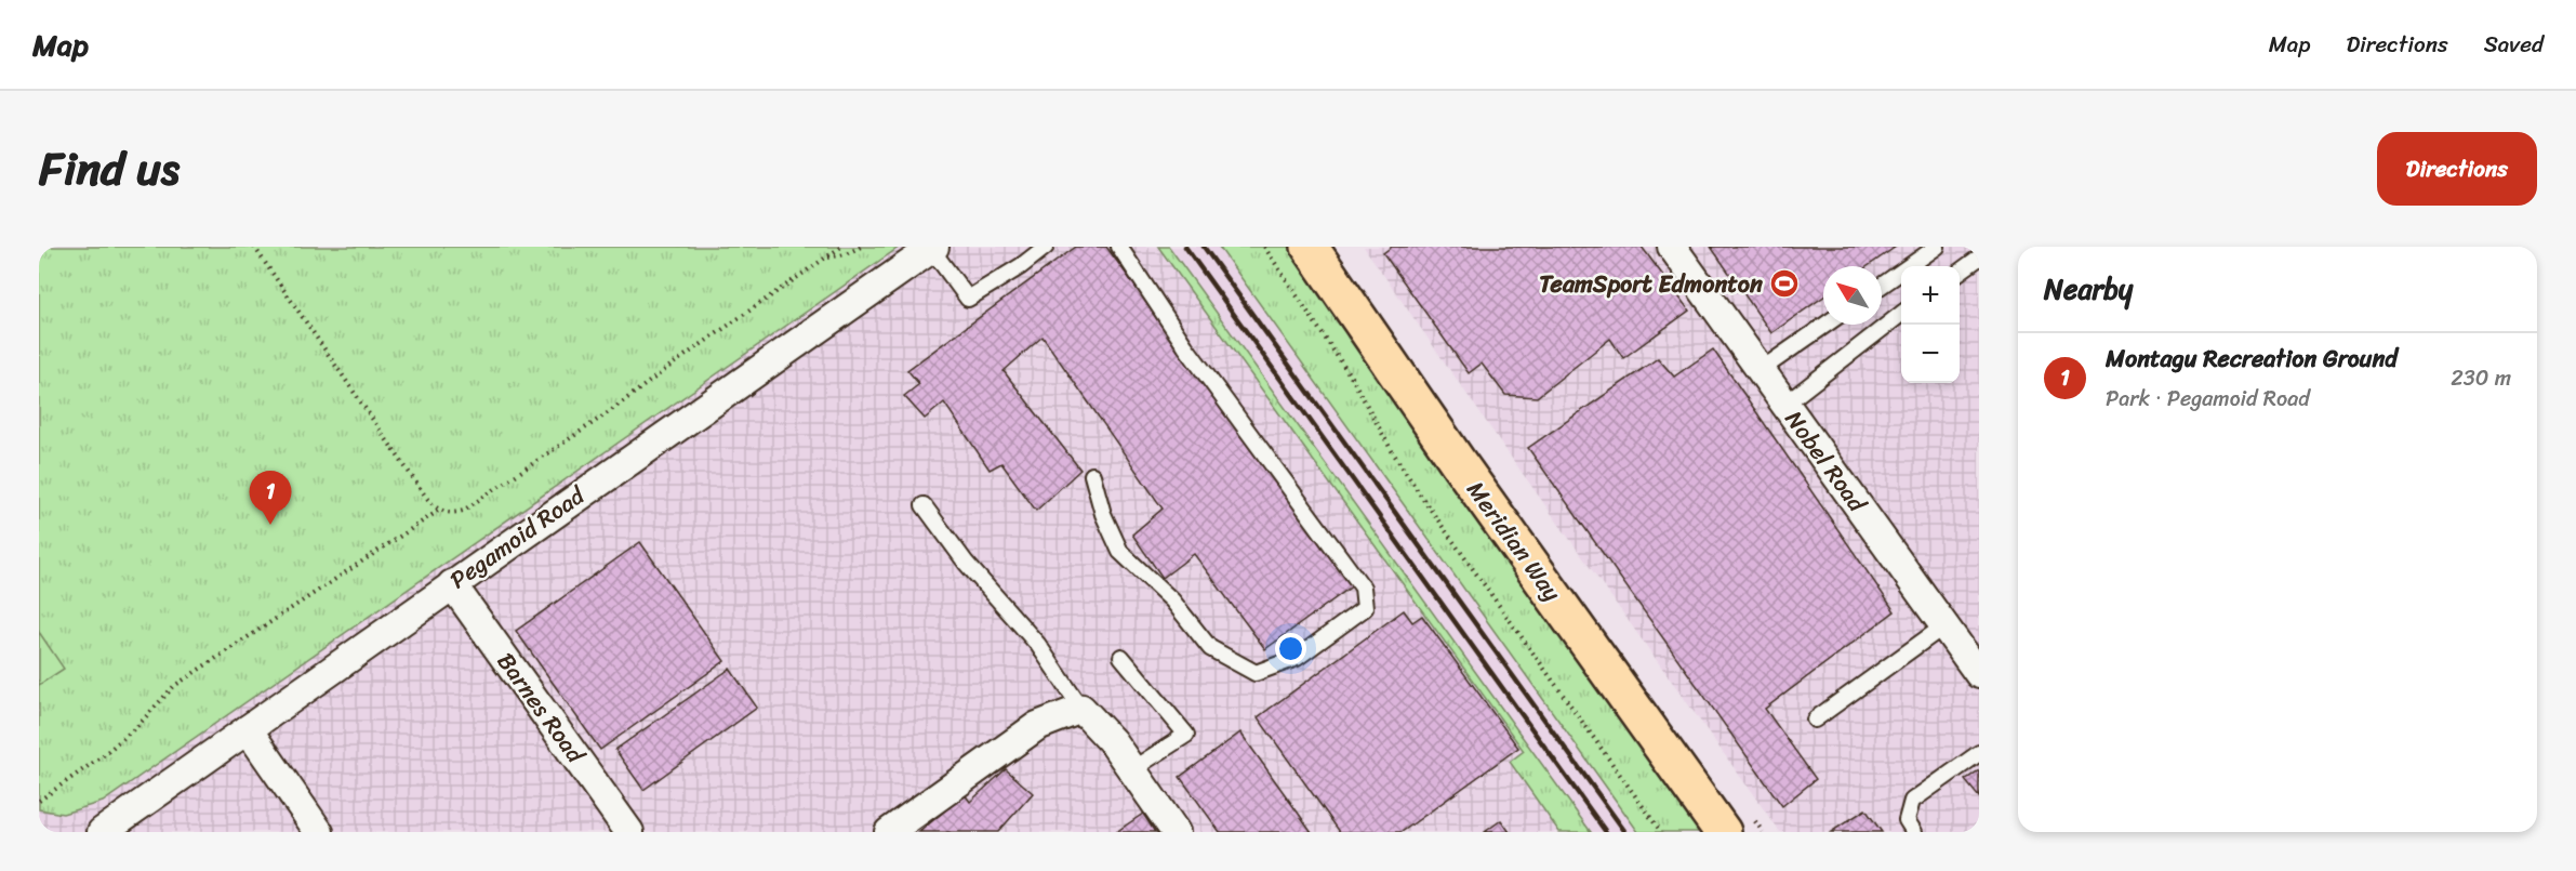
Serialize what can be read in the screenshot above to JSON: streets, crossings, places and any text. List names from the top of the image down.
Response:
{
  "streets": {
    "main road": ["Meridian Way"],
    "street": ["Nobel Road", "Pegamoid Road", "Barnes Road"]
  },
  "crossings": [
    ["Pegamoid Road", "Barnes Road"]
  ],
  "places": {
    "sports": ["TeamSport Edmonton"]
  },
  "north": "top left",
  "page": {
    "header": "Map",
    "nav": ["Map", "Directions", "Saved"],
    "title": "Find us",
    "buttons": "Directions",
    "heading": "Nearby",
    "map_buttons": ["+", "−"],
    "list": [
      {
        "mark": "1",
        "name": "Montagu Recreation Ground",
        "note": "Park · Pegamoid Road",
        "value": "230 m"
      }
    ],
    "pins": "1"
  }
}
